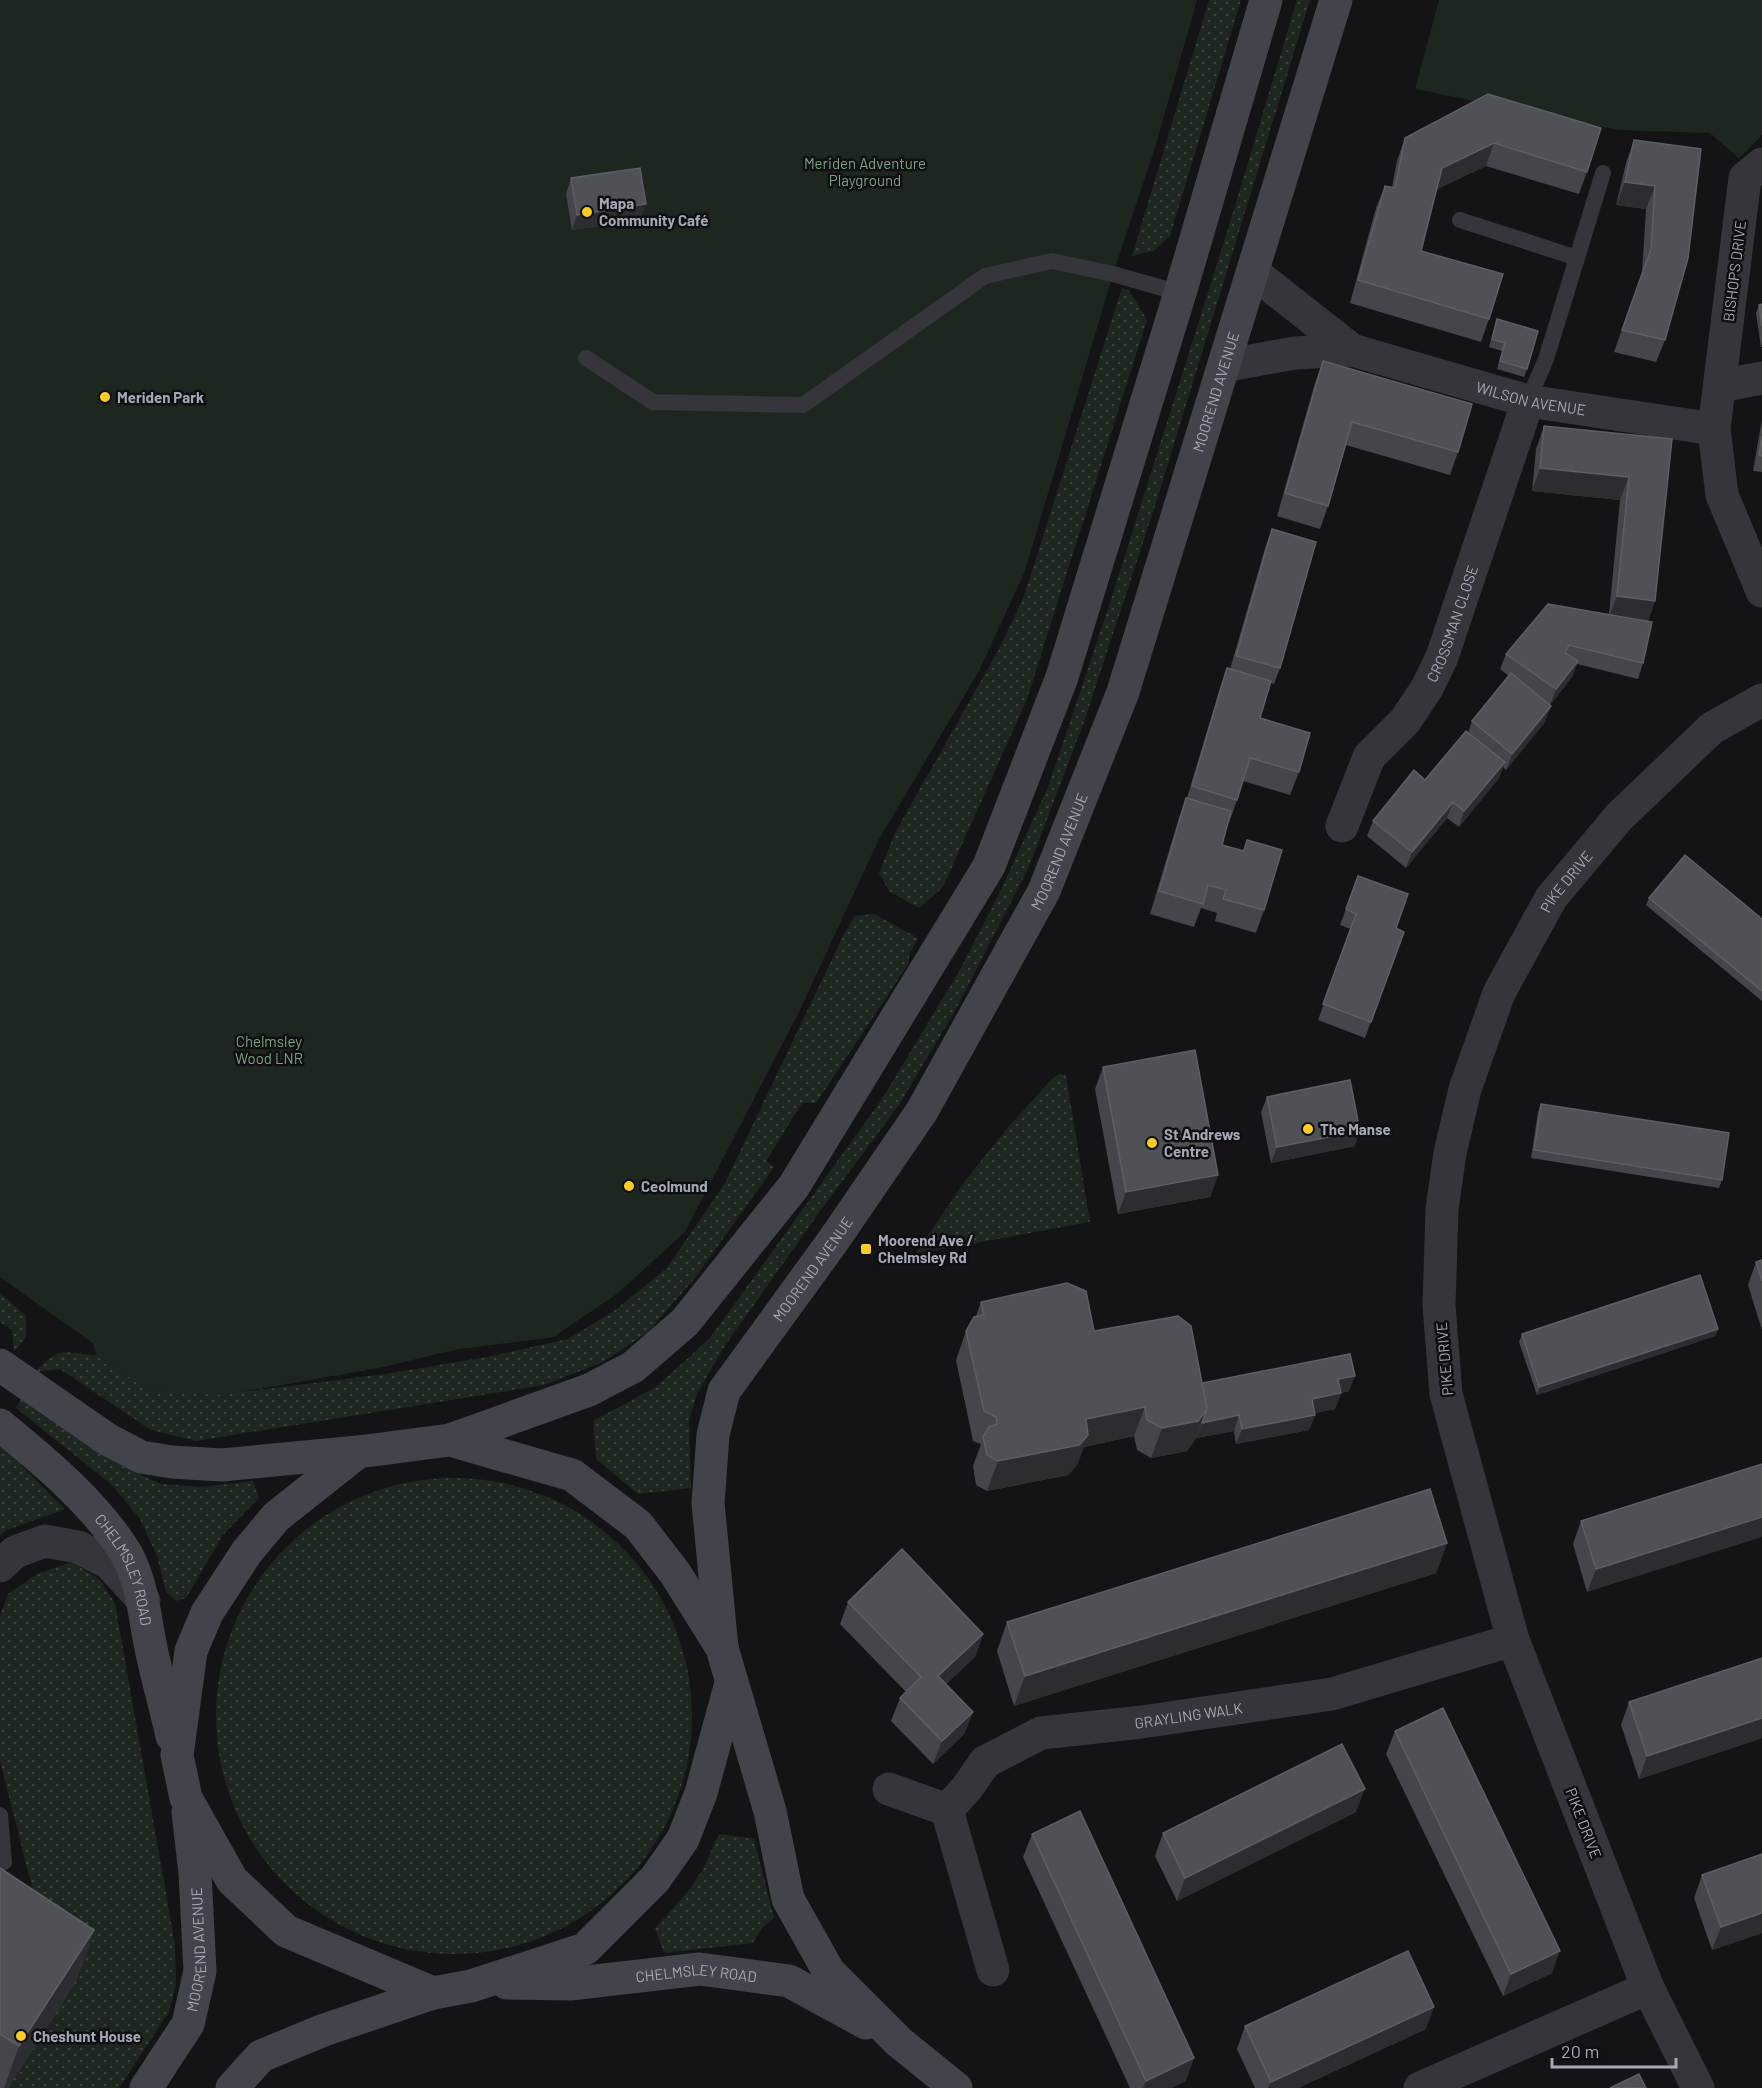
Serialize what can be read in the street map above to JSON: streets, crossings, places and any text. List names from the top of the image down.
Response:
{
  "streets": {
    "street": [
      "BISHOPS DRIVE",
      "MOOREND AVENUE",
      "WILSON AVENUE",
      "CROSSMAN CLOSE",
      "PIKE DRIVE",
      "CHELMSLEY ROAD",
      "GRAYLING WALK"
    ]
  },
  "crossings": [
    ["BISHOPS DRIVE", "WILSON AVENUE"],
    ["MOOREND AVENUE", "WILSON AVENUE"],
    ["MOOREND AVENUE", "CHELMSLEY ROAD"],
    ["WILSON AVENUE", "CROSSMAN CLOSE"],
    ["PIKE DRIVE", "GRAYLING WALK"]
  ],
  "parks": ["Meriden Adventure Playground", "Chelmsley Wood LNR"],
  "places": {
    "other": [
      "Mapa Community Café",
      "Meriden Park",
      "The Manse",
      "St Andrews Centre",
      "Ceolmund",
      "Cheshunt House"
    ],
    "transit": ["Moorend Ave / Chelmsley Rd"]
  },
  "scale_bar": "20 m"
}
